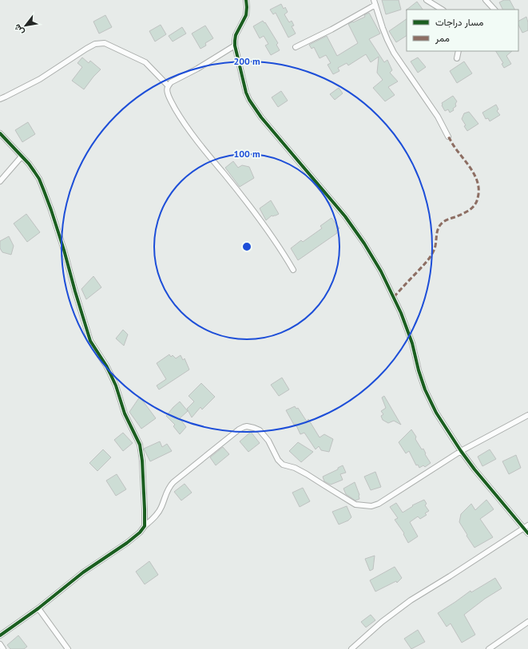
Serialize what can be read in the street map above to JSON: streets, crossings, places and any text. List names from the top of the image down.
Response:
{
  "legend": ["مسار دراجات", "ممر"],
  "north": "bottom left",
  "rings": ["200 m", "100 m"]
}
